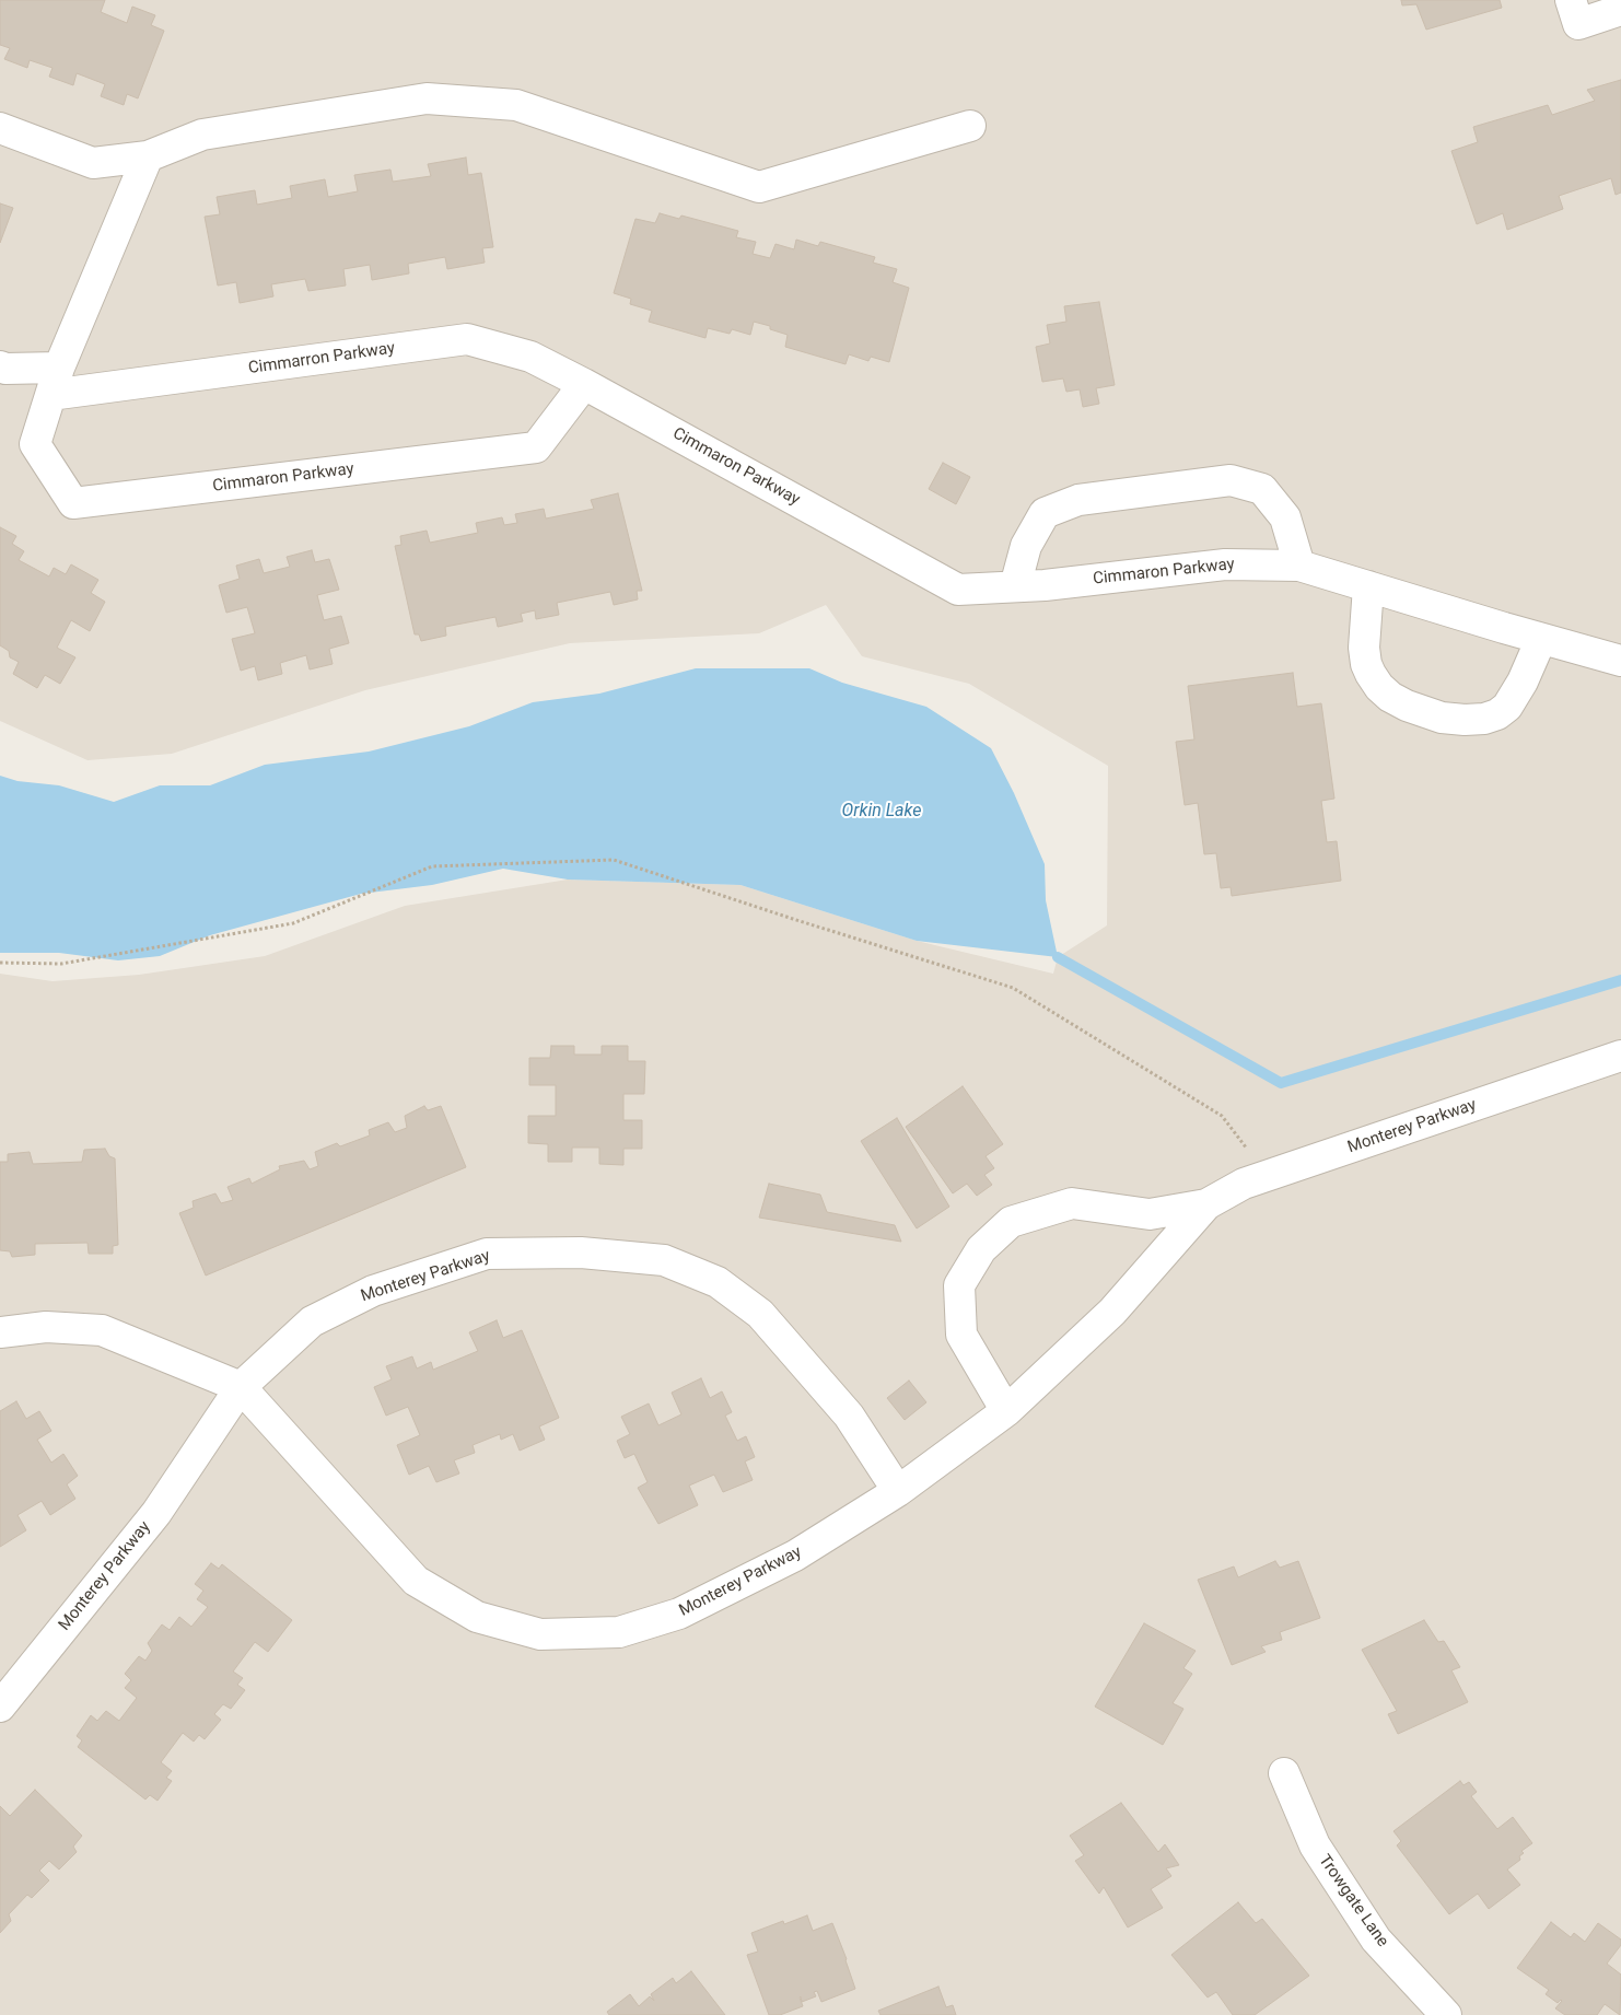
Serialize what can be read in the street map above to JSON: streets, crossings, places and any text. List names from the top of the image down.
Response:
{
  "streets": {
    "street": [
      "Cimmarron Parkway",
      "Cimmaron Parkway",
      "Monterey Parkway",
      "Trowgate Lane"
    ]
  },
  "crossings": [
    ["Cimmarron Parkway", "Cimmaron Parkway"]
  ],
  "water": ["Orkin Lake"]
}
